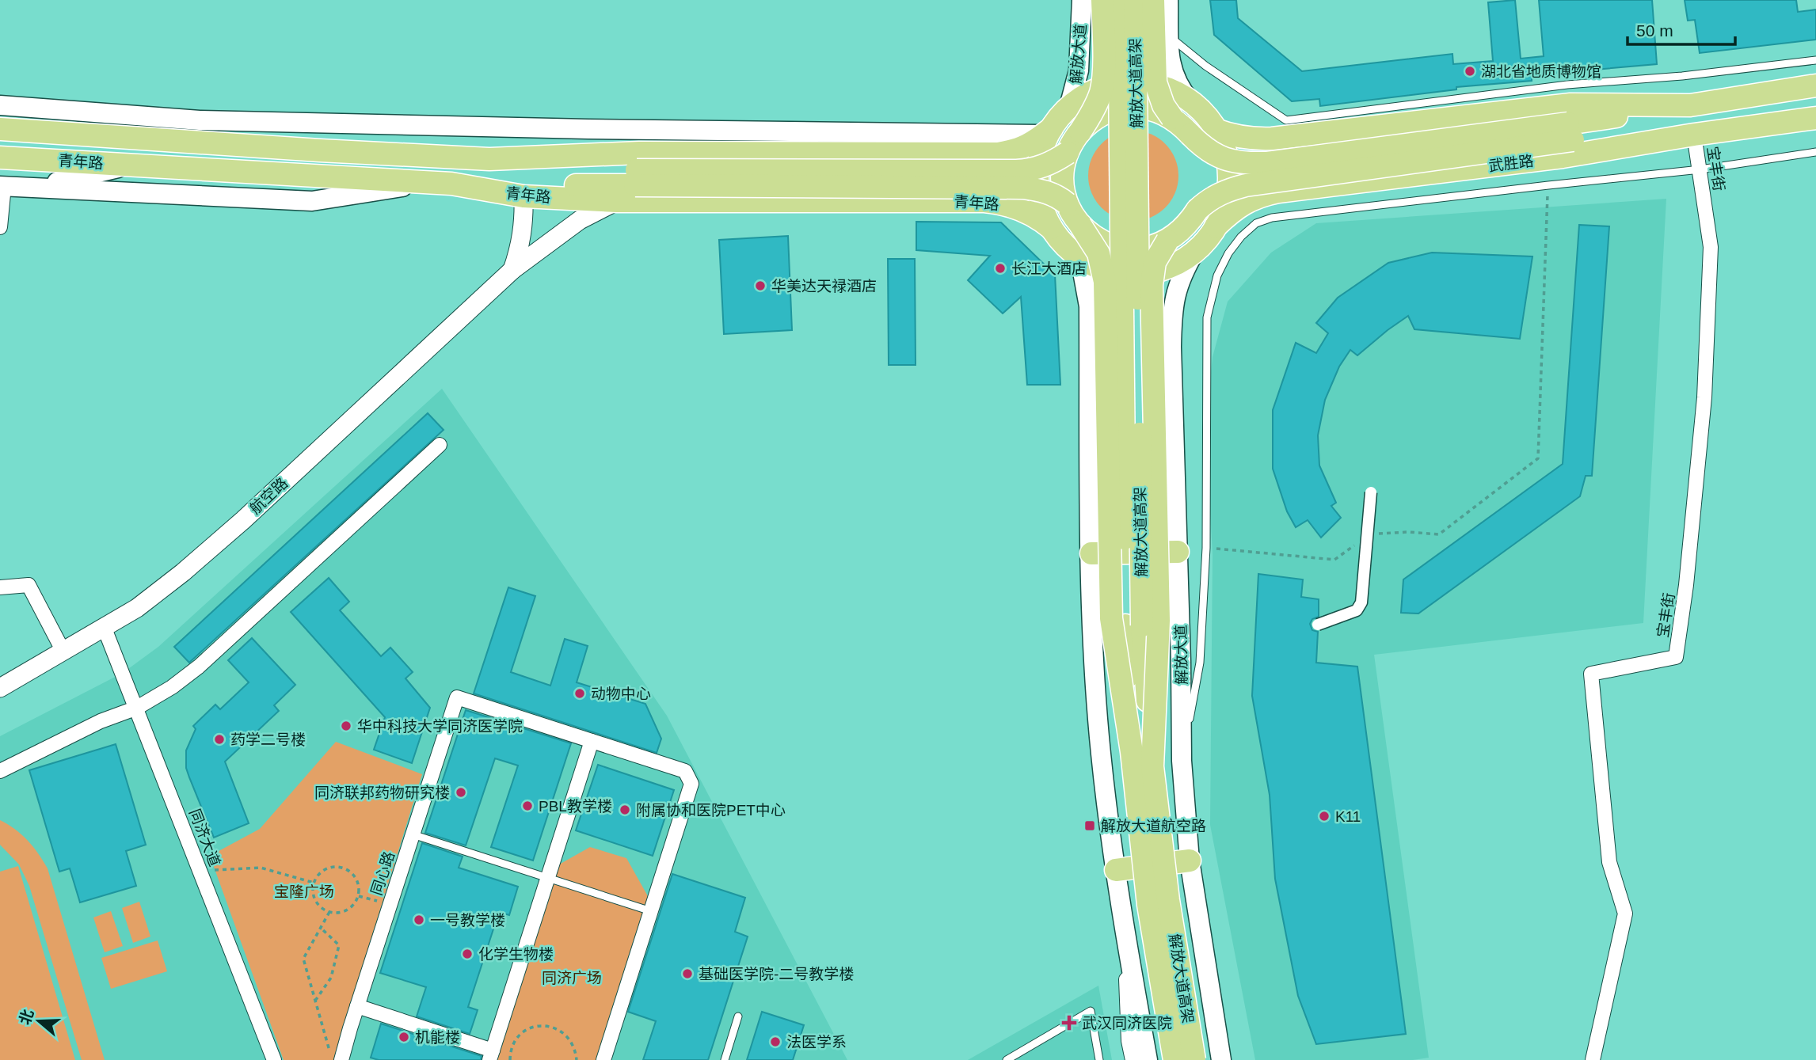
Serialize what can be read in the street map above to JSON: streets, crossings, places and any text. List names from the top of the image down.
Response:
{
  "streets": {
    "main road": [
      "解放大道",
      "解放大道高架",
      "青年路",
      "武胜路"
    ],
    "street": [
      "宝丰街",
      "航空路",
      "同济大道",
      "同心路"
    ]
  },
  "crossings": [
    ["解放大道", "青年路"],
    ["解放大道", "武胜路"],
    ["青年路", "武胜路"],
    ["青年路", "航空路"],
    ["武胜路", "宝丰街"],
    ["航空路", "同济大道"]
  ],
  "parks": ["宝隆广场", "同济广场"],
  "places": {
    "other": [
      "湖北省地质博物馆",
      "长江大酒店",
      "华美达天禄酒店",
      "动物中心",
      "华中科技大学同济医学院",
      "药学二号楼",
      "同济联邦药物研究楼",
      "PBL教学楼",
      "附属协和医院PET中心",
      "K11",
      "一号教学楼",
      "化学生物楼",
      "基础医学院-二号教学楼",
      "机能楼",
      "法医学系"
    ],
    "transit": ["解放大道航空路"],
    "health": ["武汉同济医院"]
  },
  "scale_bar": "50 m",
  "north": "left"
}
